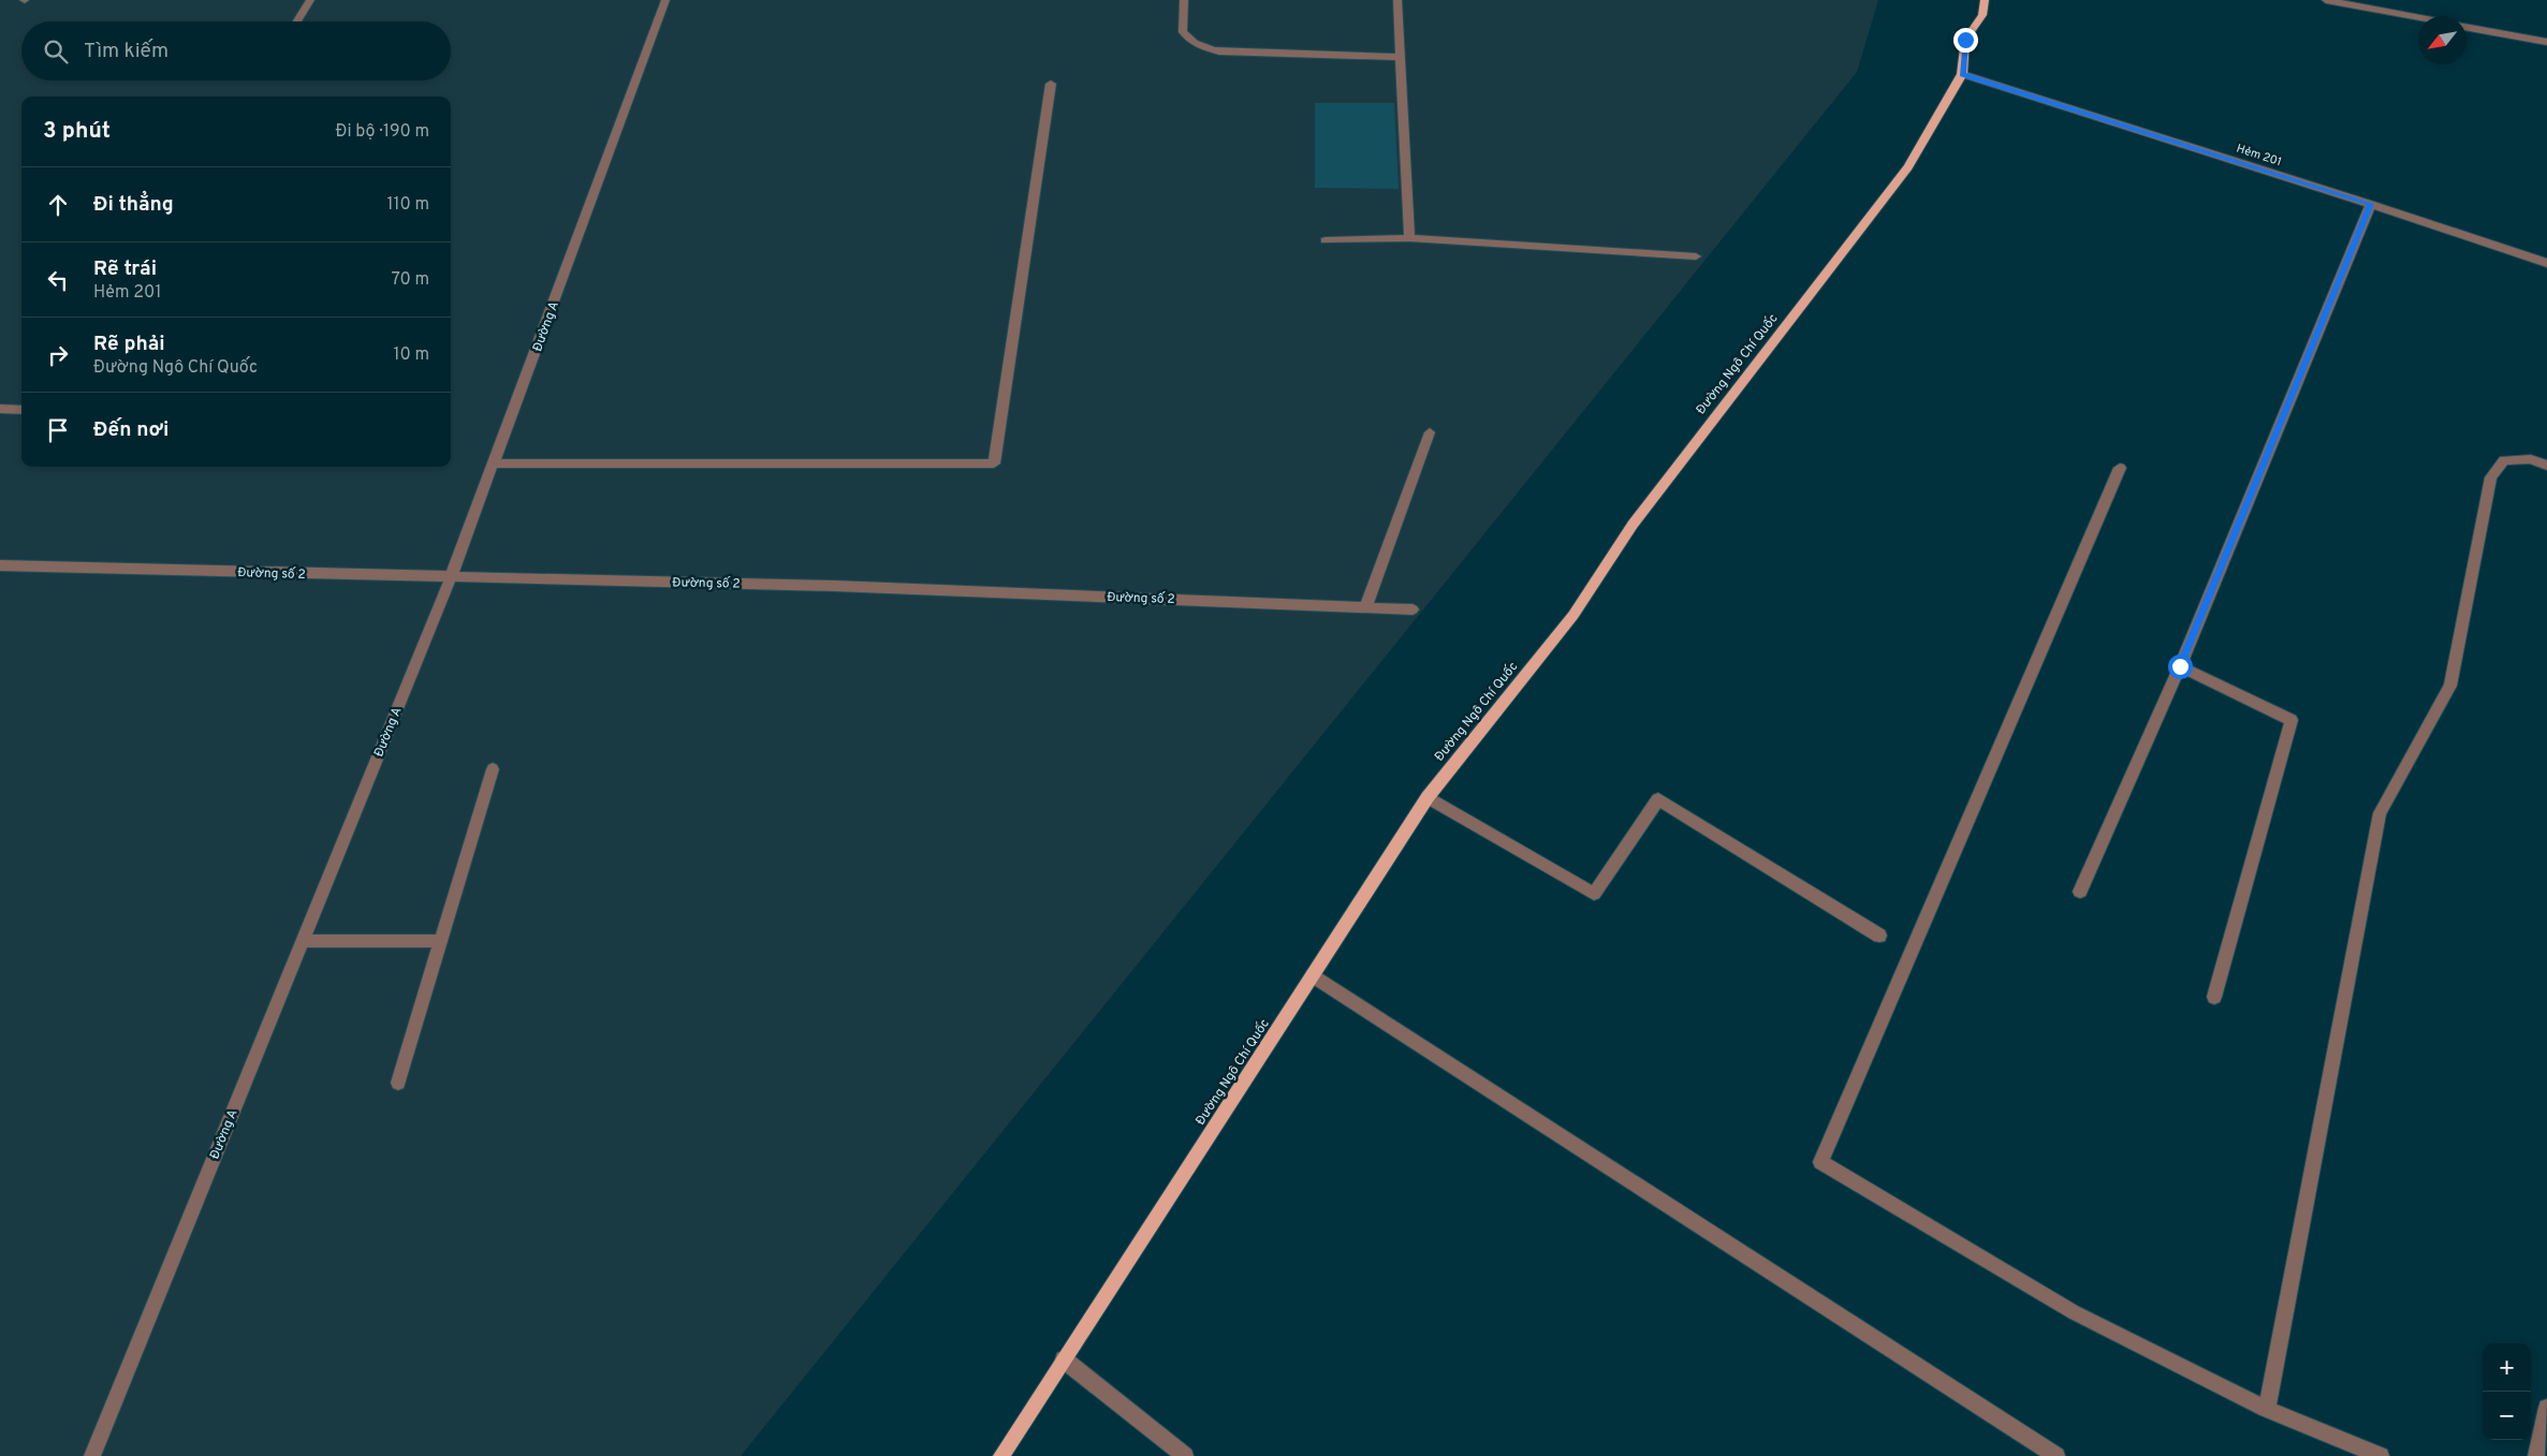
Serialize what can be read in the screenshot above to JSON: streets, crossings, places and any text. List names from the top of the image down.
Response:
{
  "streets": {
    "main road": ["Đường Ngô Chí Quốc"],
    "street": ["Hẻm 201", "Đường A", "Đường số 2"]
  },
  "crossings": [
    ["Hẻm 201", "Đường Ngô Chí Quốc"],
    ["Đường A", "Đường số 2"]
  ],
  "north": "bottom left",
  "page": {
    "search": "Tìm kiếm",
    "heading": ["3 phút", "Đi bộ · 190 m"],
    "list": [
      ["Đi thẳng", "110 m"],
      ["Rẽ trái", "Hẻm 201", "70 m"],
      ["Rẽ phải", "Đường Ngô Chí Quốc", "10 m"],
      "Đến nơi"
    ],
    "map_buttons": ["+", "−"]
  }
}
